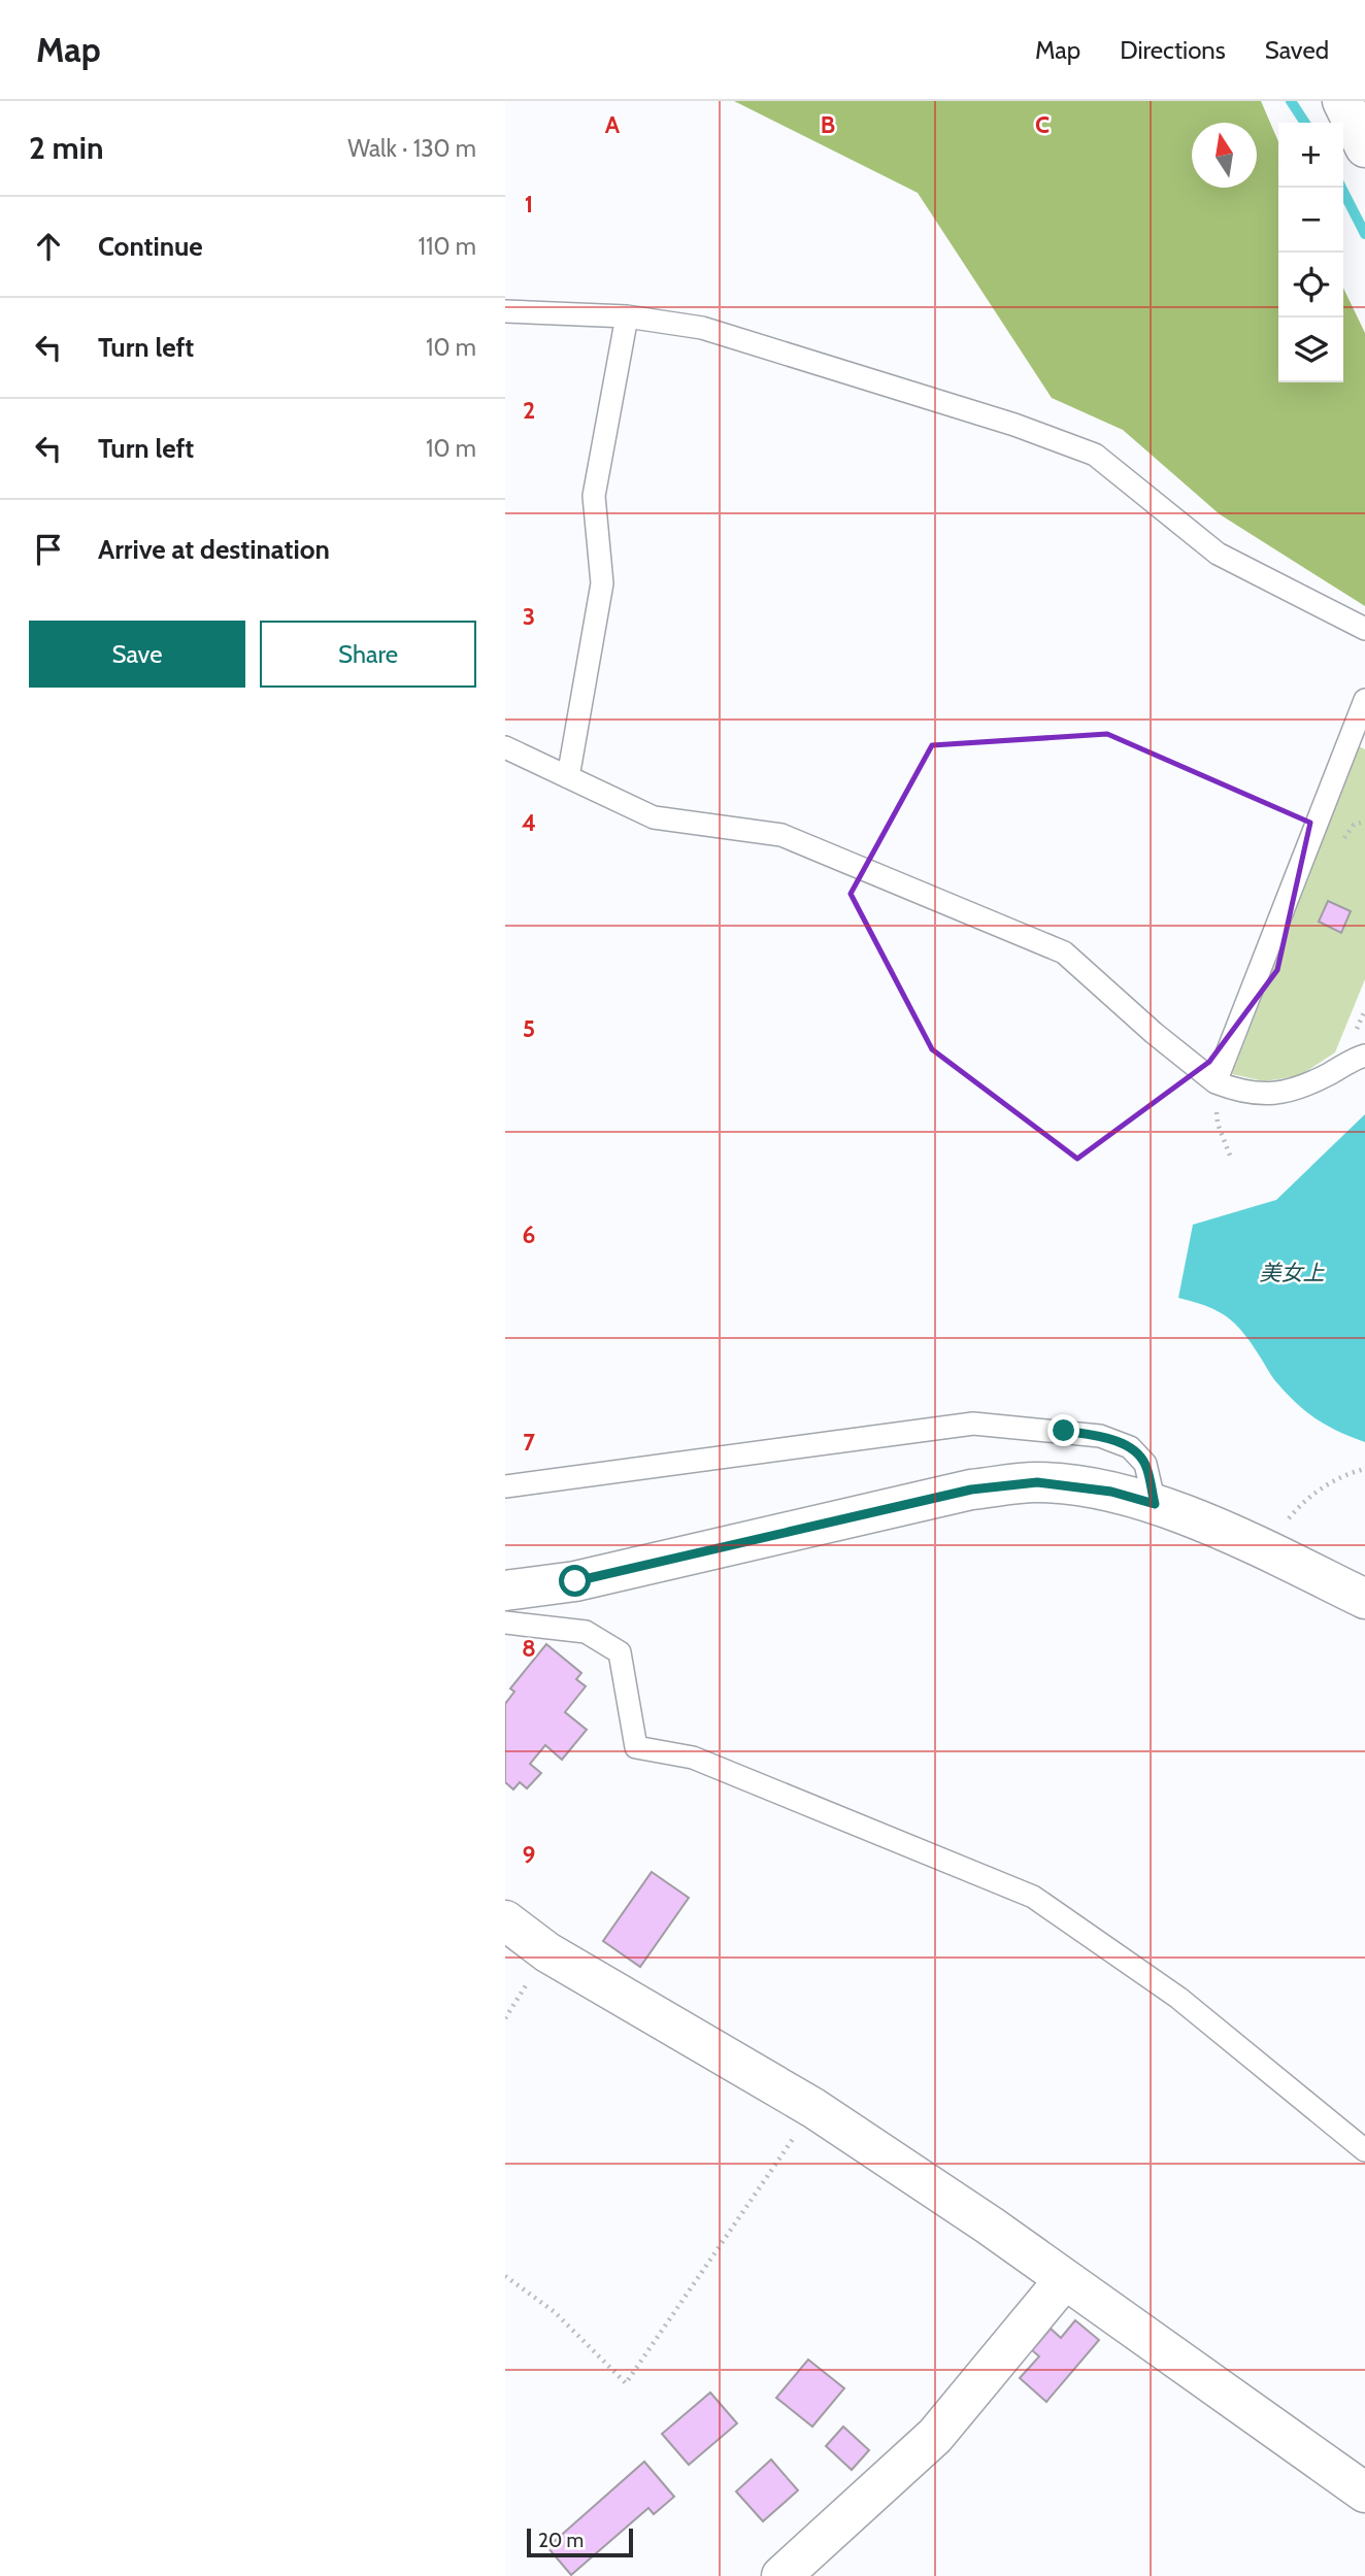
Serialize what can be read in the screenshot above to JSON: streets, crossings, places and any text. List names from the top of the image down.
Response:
{
  "water": ["美女上"],
  "scale_bar": "20 m",
  "north": "top",
  "page": {
    "header": "Map",
    "nav": ["Map", "Directions", "Saved"],
    "heading": ["2 min", "Walk · 130 m"],
    "map_buttons": ["+", "−"],
    "list": [
      ["Continue", "110 m"],
      ["Turn left", "10 m"],
      ["Turn left", "10 m"],
      "Arrive at destination"
    ],
    "buttons": ["Save", "Share"],
    "scale": "20 m"
  },
  "grid": {
    "columns": ["A", "B", "C"],
    "rows": [
      "1",
      "2",
      "3",
      "4",
      "5",
      "6",
      "7",
      "8",
      "9"
    ]
  }
}
